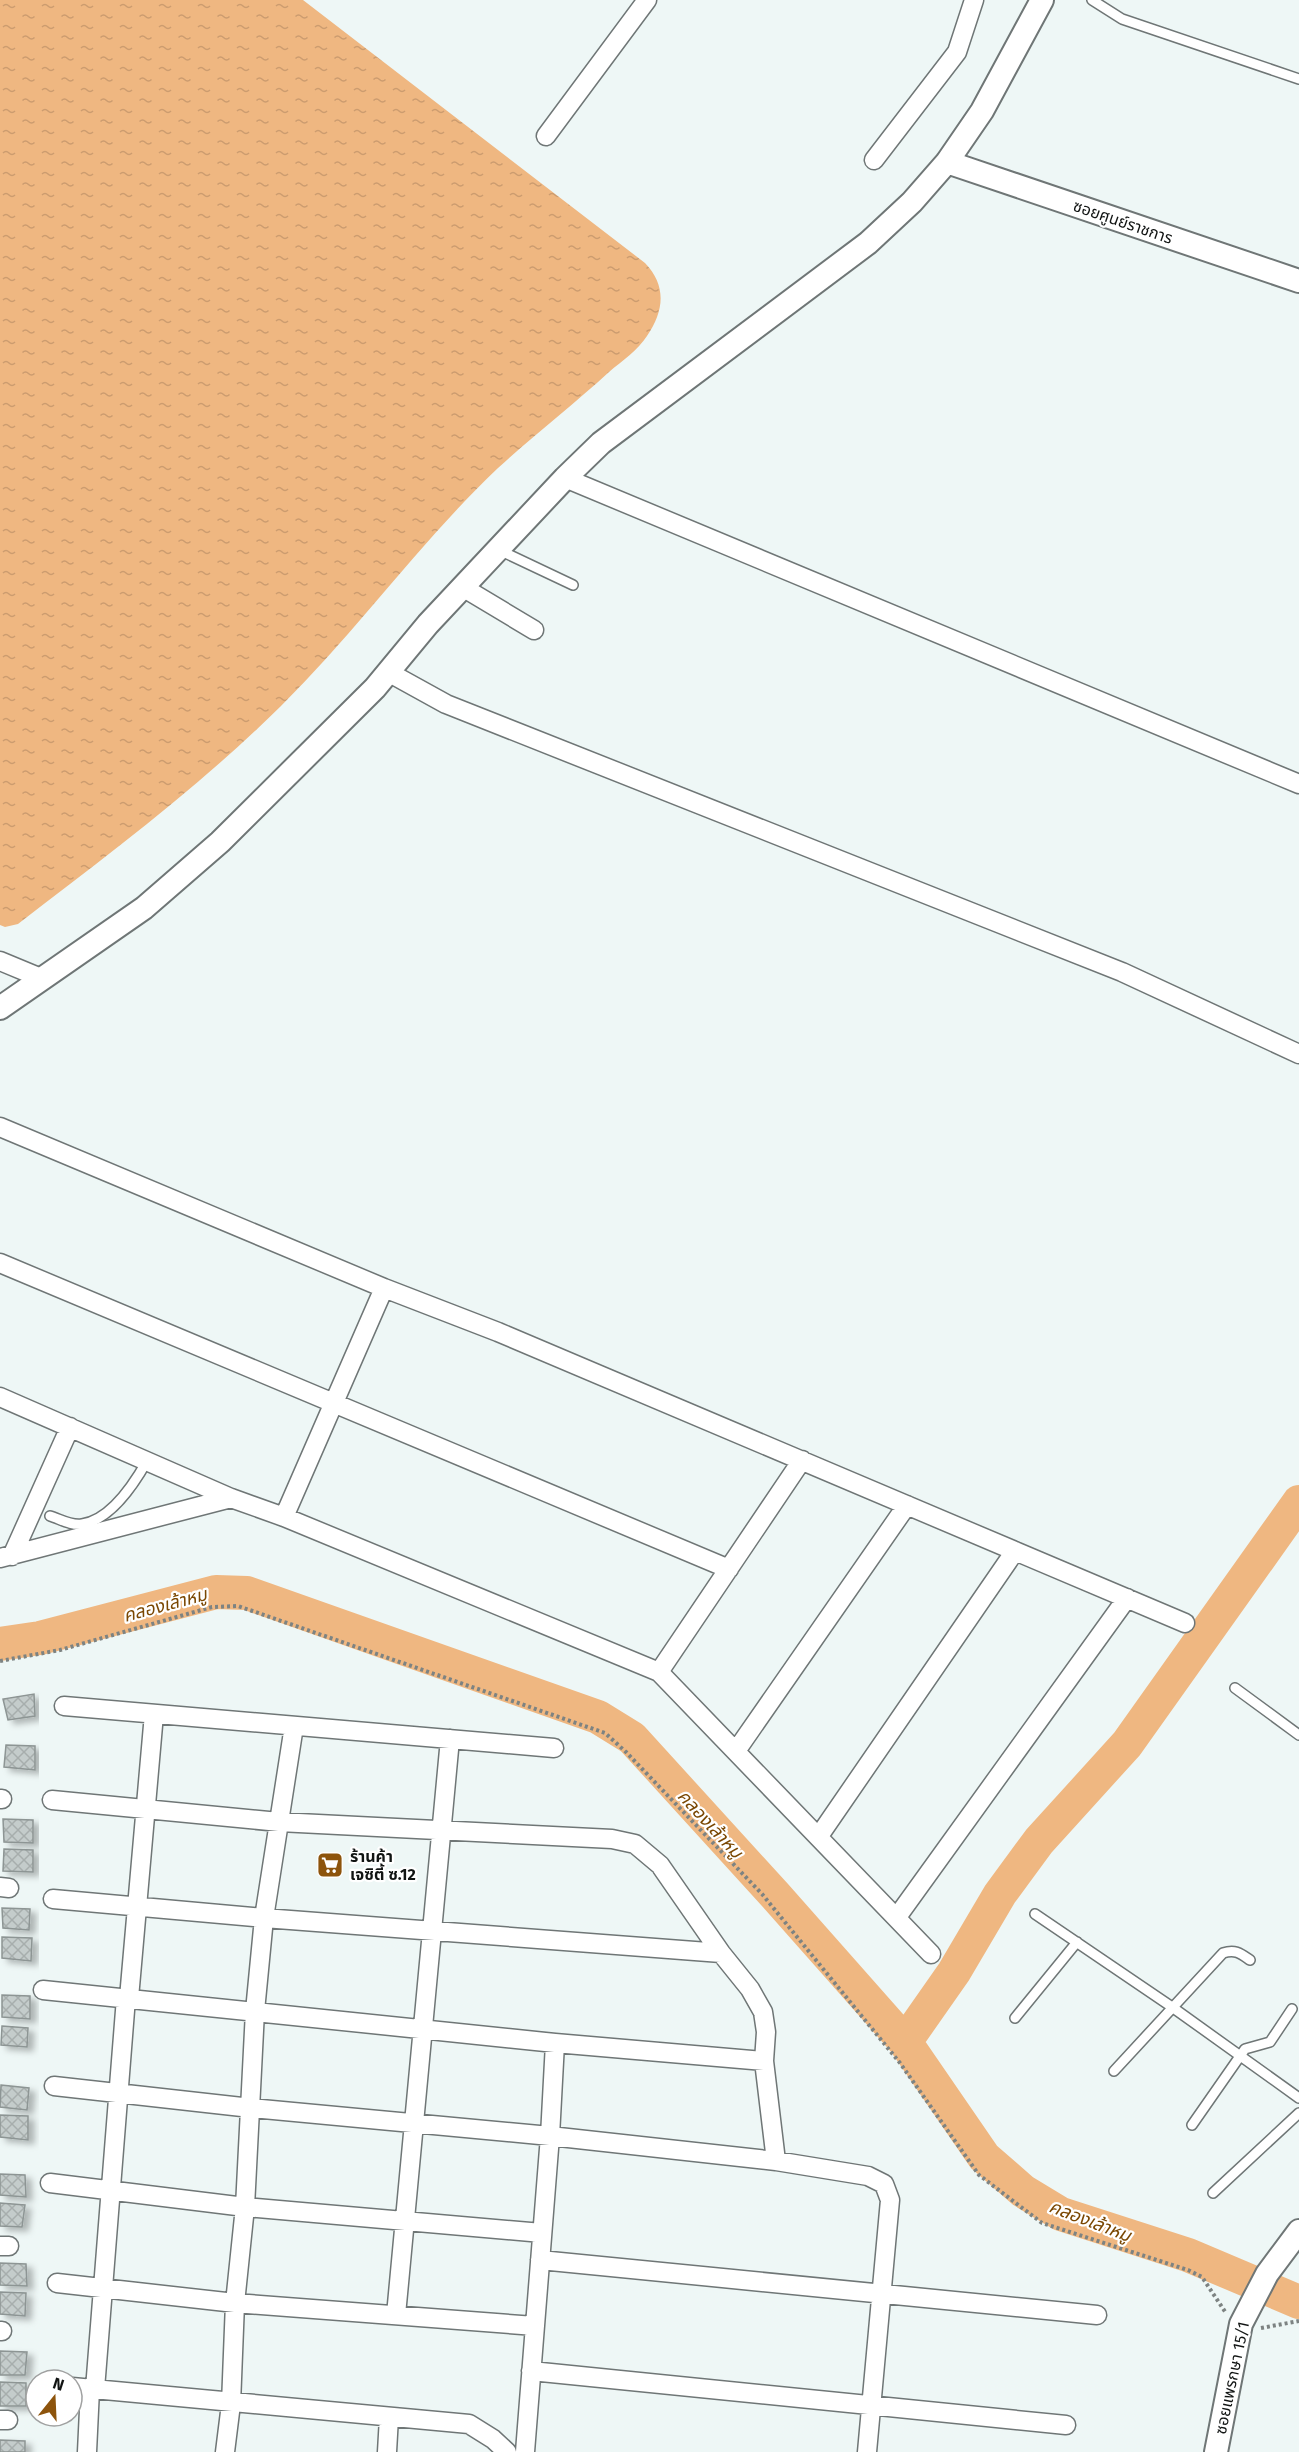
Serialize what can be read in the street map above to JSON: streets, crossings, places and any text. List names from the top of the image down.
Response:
{
  "streets": {
    "street": ["ซอยศูนย์ราชการ", "ซอยแพรกษา 15/1"]
  },
  "water": ["คลองเล้าหมู"],
  "places": {
    "supermarket": ["ร้านค้า เจซิตี้ ซ.12"]
  },
  "north": "top"
}
